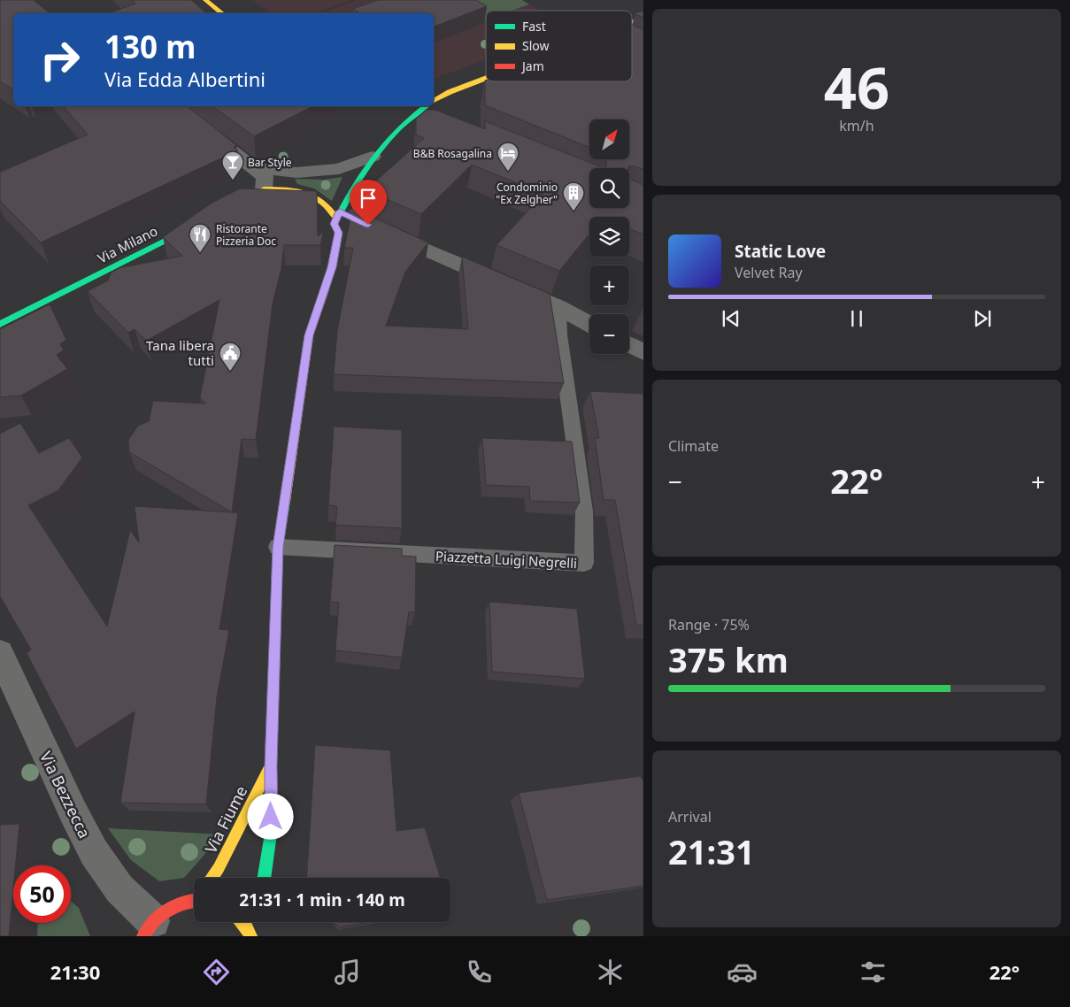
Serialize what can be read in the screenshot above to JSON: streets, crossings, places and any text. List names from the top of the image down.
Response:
{
  "streets": {
    "main road": ["Via Milano", "Via Fiume"],
    "street": ["Via Bezzecca"],
    "lane": ["Piazzetta Luigi Negrelli"]
  },
  "crossings": [
    ["Piazzetta Luigi Negrelli", "Via Fiume"]
  ],
  "places": {
    "hotel": ["B&B Rosagalina"],
    "bar": ["Bar Style"],
    "building": ["Condominio \"Ex Zelgher\""],
    "restaurant": ["Ristorante Pizzeria Doc"],
    "public building": ["Tana libera tutti"]
  },
  "legend": ["Fast", "Slow", "Jam"],
  "north": "top right",
  "page": {
    "tile": [
      ["46", "km/h"],
      "Climate",
      ["Range · 75%", "375 km"],
      ["Arrival", "21:31"]
    ],
    "turn": ["130 m", "Via Edda Albertini"],
    "map_buttons": ["+", "−"],
    "song": ["Static Love", "Velvet Ray"],
    "heat": ["−", "22°", "+"],
    "limit": "50",
    "trip": "21:31 · 1 min · 140 m",
    "tabs": ["21:30", "22°"]
  }
}
